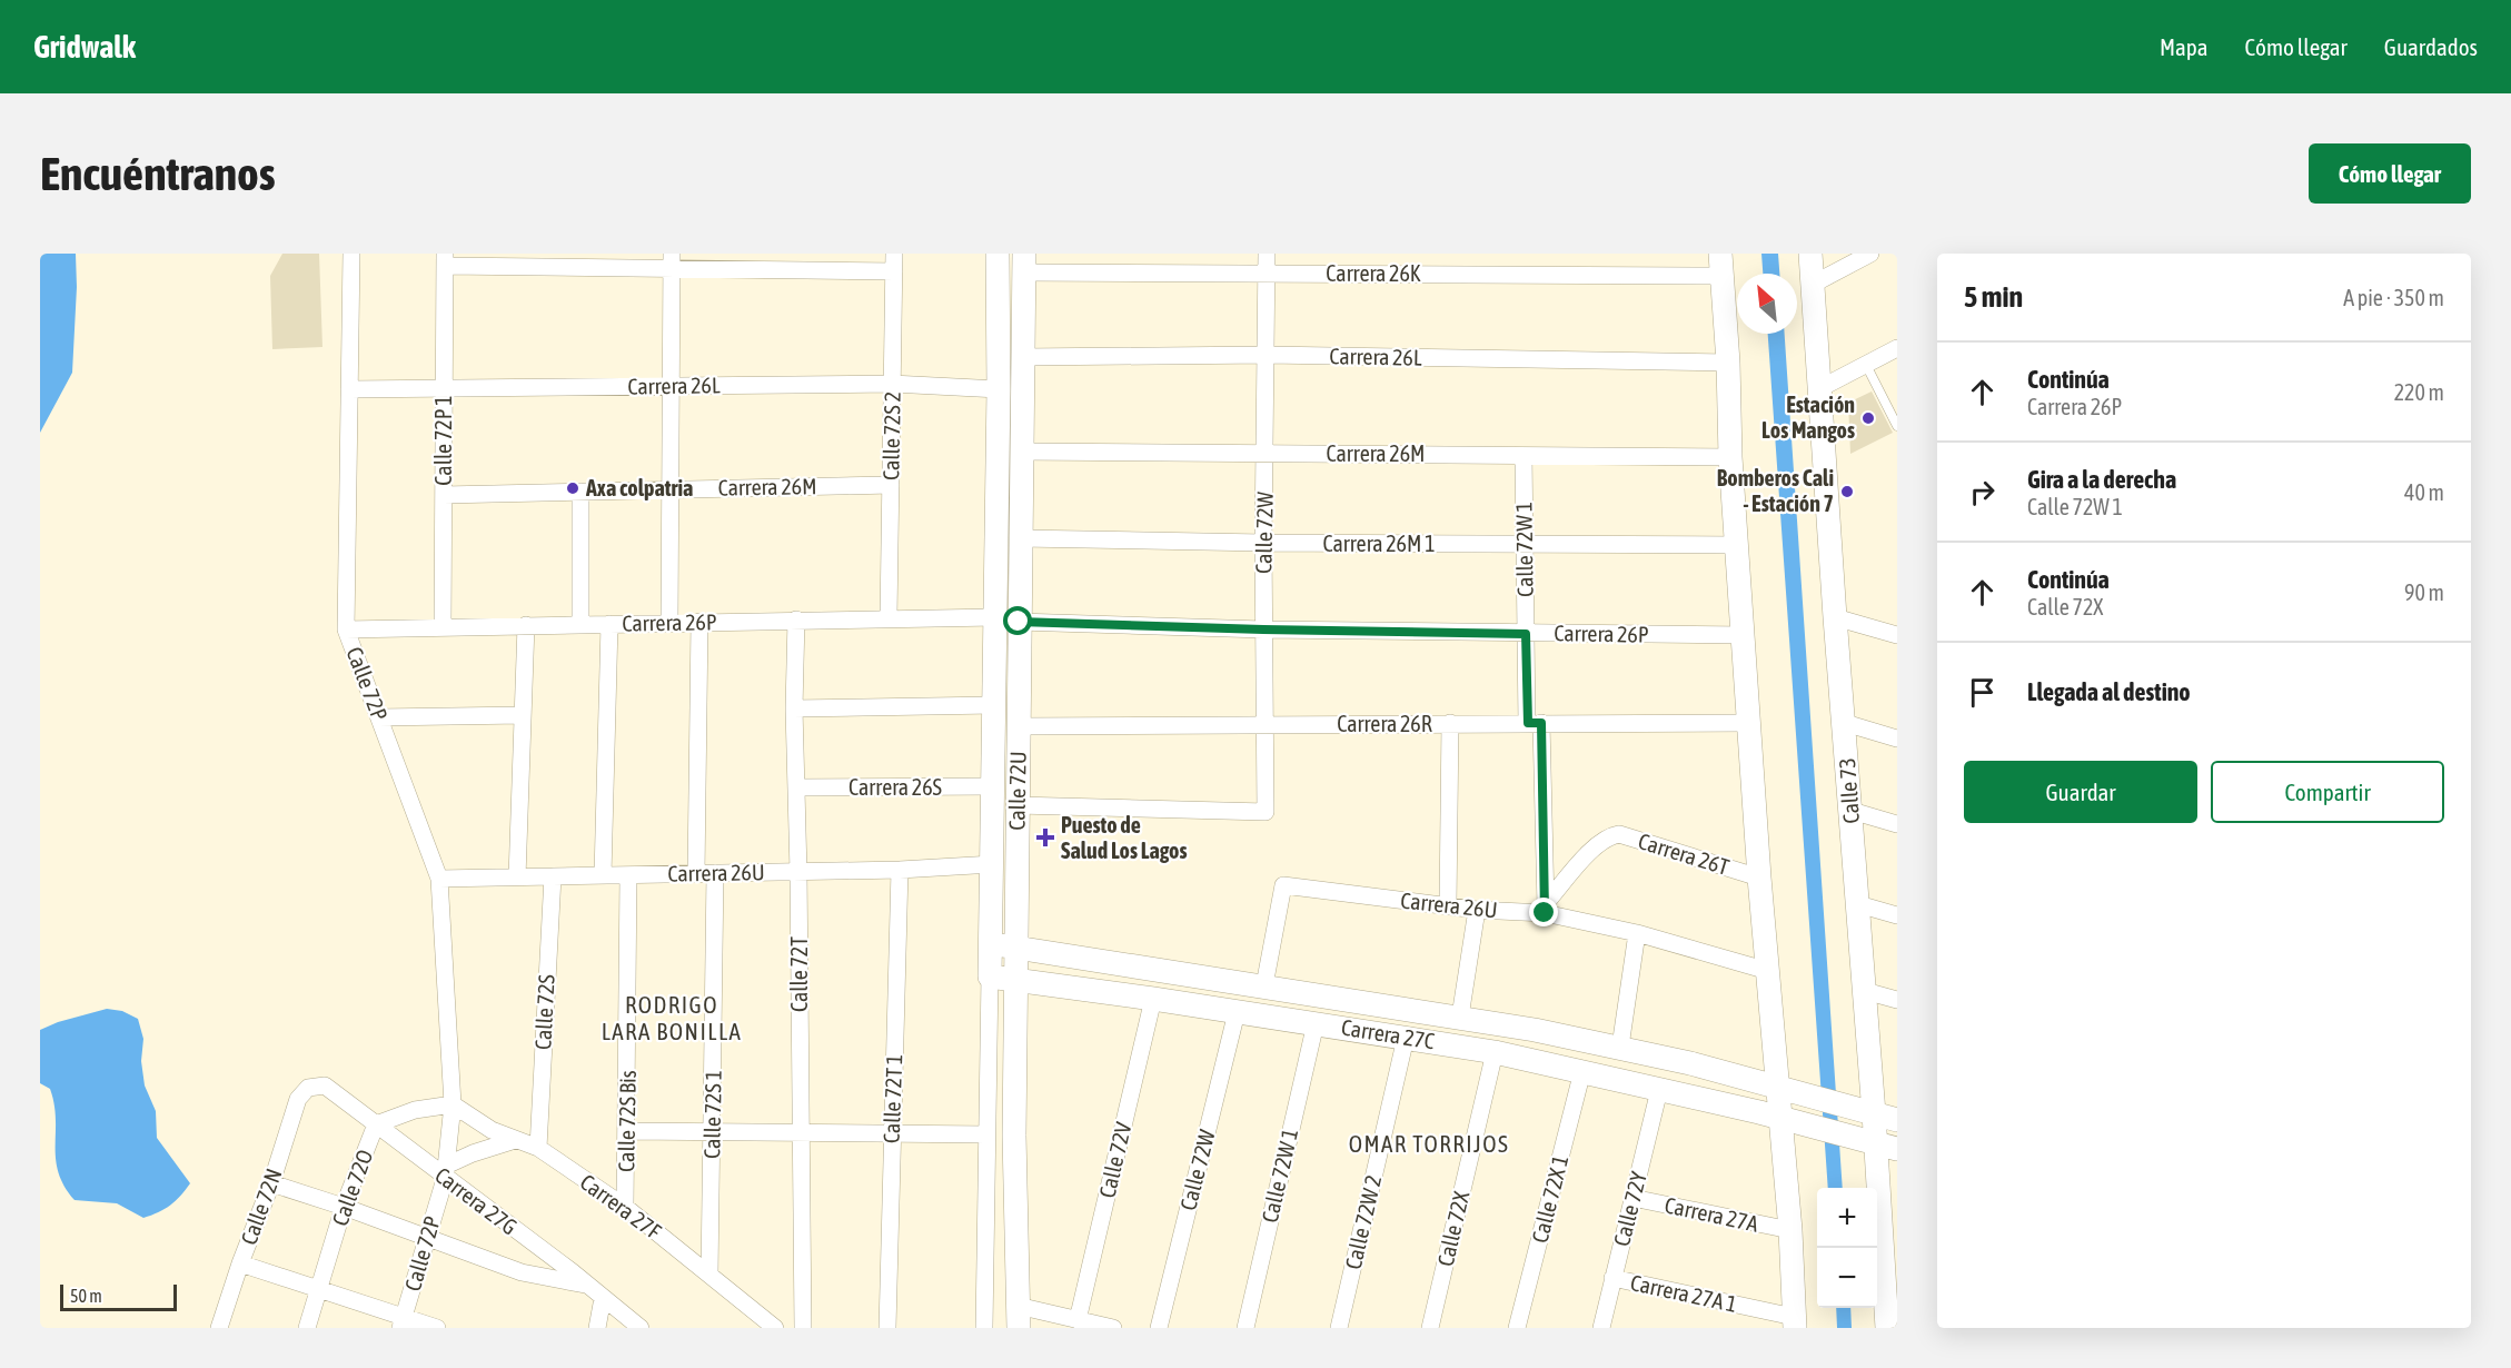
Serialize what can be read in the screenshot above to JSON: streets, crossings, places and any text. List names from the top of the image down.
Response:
{
  "streets": {
    "street": [
      "Carrera 26K",
      "Carrera 26L",
      "Calle 72S 2",
      "Calle 72P 1",
      "Carrera 26M",
      "Calle 72W",
      "Carrera 26M 1",
      "Calle 72W 1",
      "Carrera 26P",
      "Calle 72P",
      "Carrera 26R",
      "Carrera 26S",
      "Calle 72U",
      "Calle 73",
      "Carrera 26T",
      "Carrera 26U",
      "Calle 72T",
      "Calle 72S",
      "Carrera 27C",
      "Calle 72T 1",
      "Calle 72S 1",
      "Calle 72S Bis",
      "Calle 72V",
      "Calle 72O",
      "Calle 72X 1",
      "Carrera 27G",
      "Calle 72N",
      "Carrera 27F",
      "Calle 72Y",
      "Carrera 27A",
      "Calle 72W 2",
      "Calle 72X",
      "Carrera 27A 1"
    ]
  },
  "crossings": [
    ["Carrera 26K", "Calle 72W"],
    ["Carrera 26K", "Calle 72U"],
    ["Carrera 26L", "Calle 72S 2"],
    ["Carrera 26L", "Calle 72P 1"],
    ["Carrera 26L", "Calle 72W"],
    ["Carrera 26L", "Calle 72P"],
    ["Carrera 26L", "Calle 72U"],
    ["Calle 72S 2", "Carrera 26M"],
    ["Calle 72S 2", "Carrera 26P"],
    ["Calle 72P 1", "Carrera 26M"],
    ["Calle 72P 1", "Carrera 26P"],
    ["Carrera 26M", "Calle 72W"],
    ["Carrera 26M", "Calle 72W 1"],
    ["Carrera 26M", "Calle 72U"],
    ["Calle 72W", "Carrera 26M 1"],
    ["Calle 72W", "Carrera 26P"],
    ["Calle 72W", "Carrera 26R"],
    ["Calle 72W", "Calle 72U"],
    ["Calle 72W", "Carrera 27C"],
    ["Carrera 26M 1", "Calle 72W 1"],
    ["Carrera 26M 1", "Calle 72U"],
    ["Calle 72W 1", "Carrera 26P"],
    ["Calle 72W 1", "Carrera 26R"],
    ["Calle 72W 1", "Carrera 27C"],
    ["Carrera 26P", "Calle 72P"],
    ["Carrera 26P", "Calle 72U"],
    ["Carrera 26P", "Calle 72T"],
    ["Calle 72P", "Carrera 26U"],
    ["Calle 72P", "Calle 72O"],
    ["Calle 72P", "Carrera 27G"],
    ["Calle 72P", "Carrera 27F"],
    ["Carrera 26R", "Calle 72U"],
    ["Carrera 26S", "Calle 72U"],
    ["Carrera 26S", "Calle 72T"],
    ["Calle 72U", "Carrera 26U"],
    ["Calle 72U", "Carrera 27C"],
    ["Carrera 26T", "Carrera 26U"],
    ["Carrera 26U", "Calle 72T"],
    ["Carrera 26U", "Calle 72S"],
    ["Carrera 26U", "Carrera 27C"],
    ["Carrera 26U", "Calle 72T 1"],
    ["Carrera 26U", "Calle 72S 1"],
    ["Carrera 26U", "Calle 72S Bis"],
    ["Calle 72S", "Carrera 27F"],
    ["Carrera 27C", "Calle 72V"],
    ["Carrera 27C", "Calle 72X 1"],
    ["Carrera 27C", "Calle 72Y"],
    ["Carrera 27C", "Calle 72W 2"],
    ["Carrera 27C", "Calle 72X"],
    ["Calle 72S 1", "Carrera 27F"],
    ["Calle 72S Bis", "Carrera 27F"],
    ["Calle 72O", "Carrera 27G"],
    ["Calle 72O", "Carrera 27F"],
    ["Carrera 27G", "Calle 72N"],
    ["Calle 72Y", "Carrera 27A"],
    ["Calle 72Y", "Carrera 27A 1"]
  ],
  "districts": ["RODRIGO LARA BONILLA", "OMAR TORRIJOS"],
  "places": {
    "other": ["Estación Los Mangos", "Axa colpatria", "Bomberos Cali - Estación 7"],
    "health": ["Puesto de Salud Los Lagos"]
  },
  "scale_bar": "50 m",
  "north": "top left",
  "page": {
    "header": "Gridwalk",
    "nav": ["Mapa", "Cómo llegar", "Guardados"],
    "buttons": [
      "Cómo llegar",
      ["Guardar", "Compartir"]
    ],
    "title": "Encuéntranos",
    "heading": ["5 min", "A pie · 350 m"],
    "list": [
      ["Continúa", "Carrera 26P", "220 m"],
      ["Gira a la derecha", "Calle 72W 1", "40 m"],
      ["Continúa", "Calle 72X", "90 m"],
      "Llegada al destino"
    ],
    "map_buttons": ["+", "−"],
    "scale": "50 m"
  }
}
